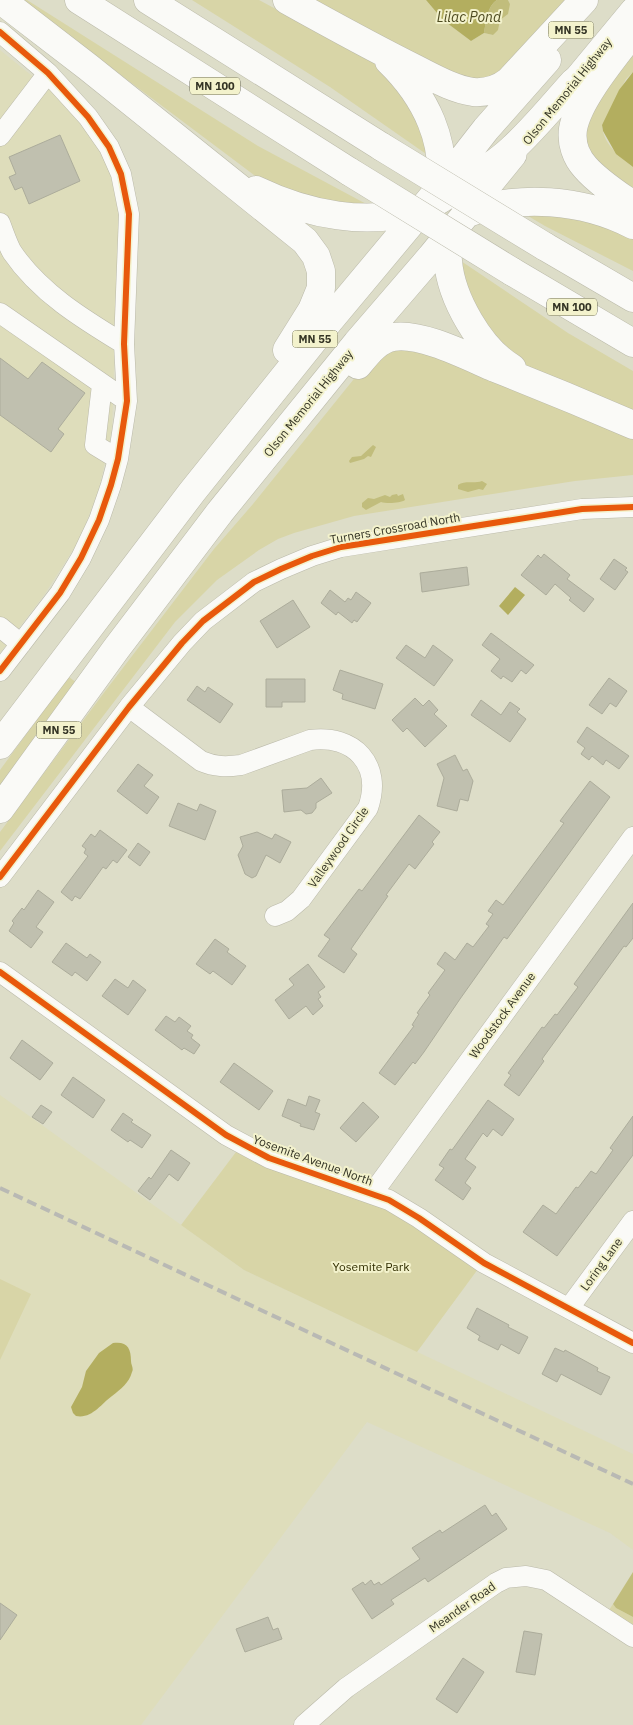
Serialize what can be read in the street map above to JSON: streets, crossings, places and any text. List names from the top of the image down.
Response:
{
  "streets": {
    "highway": ["MN 55", "MN 100", "Olson Memorial Highway"],
    "street": [
      "Turners Crossroad North",
      "Valleywood Circle",
      "Woodstock Avenue",
      "Yosemite Avenue North",
      "Loring Lane",
      "Meander Road"
    ]
  },
  "crossings": [
    ["Turners Crossroad North", "Valleywood Circle"],
    ["Woodstock Avenue", "Yosemite Avenue North"],
    ["Yosemite Avenue North", "Loring Lane"]
  ],
  "water": ["Lilac Pond"],
  "parks": ["Yosemite Park"]
}
